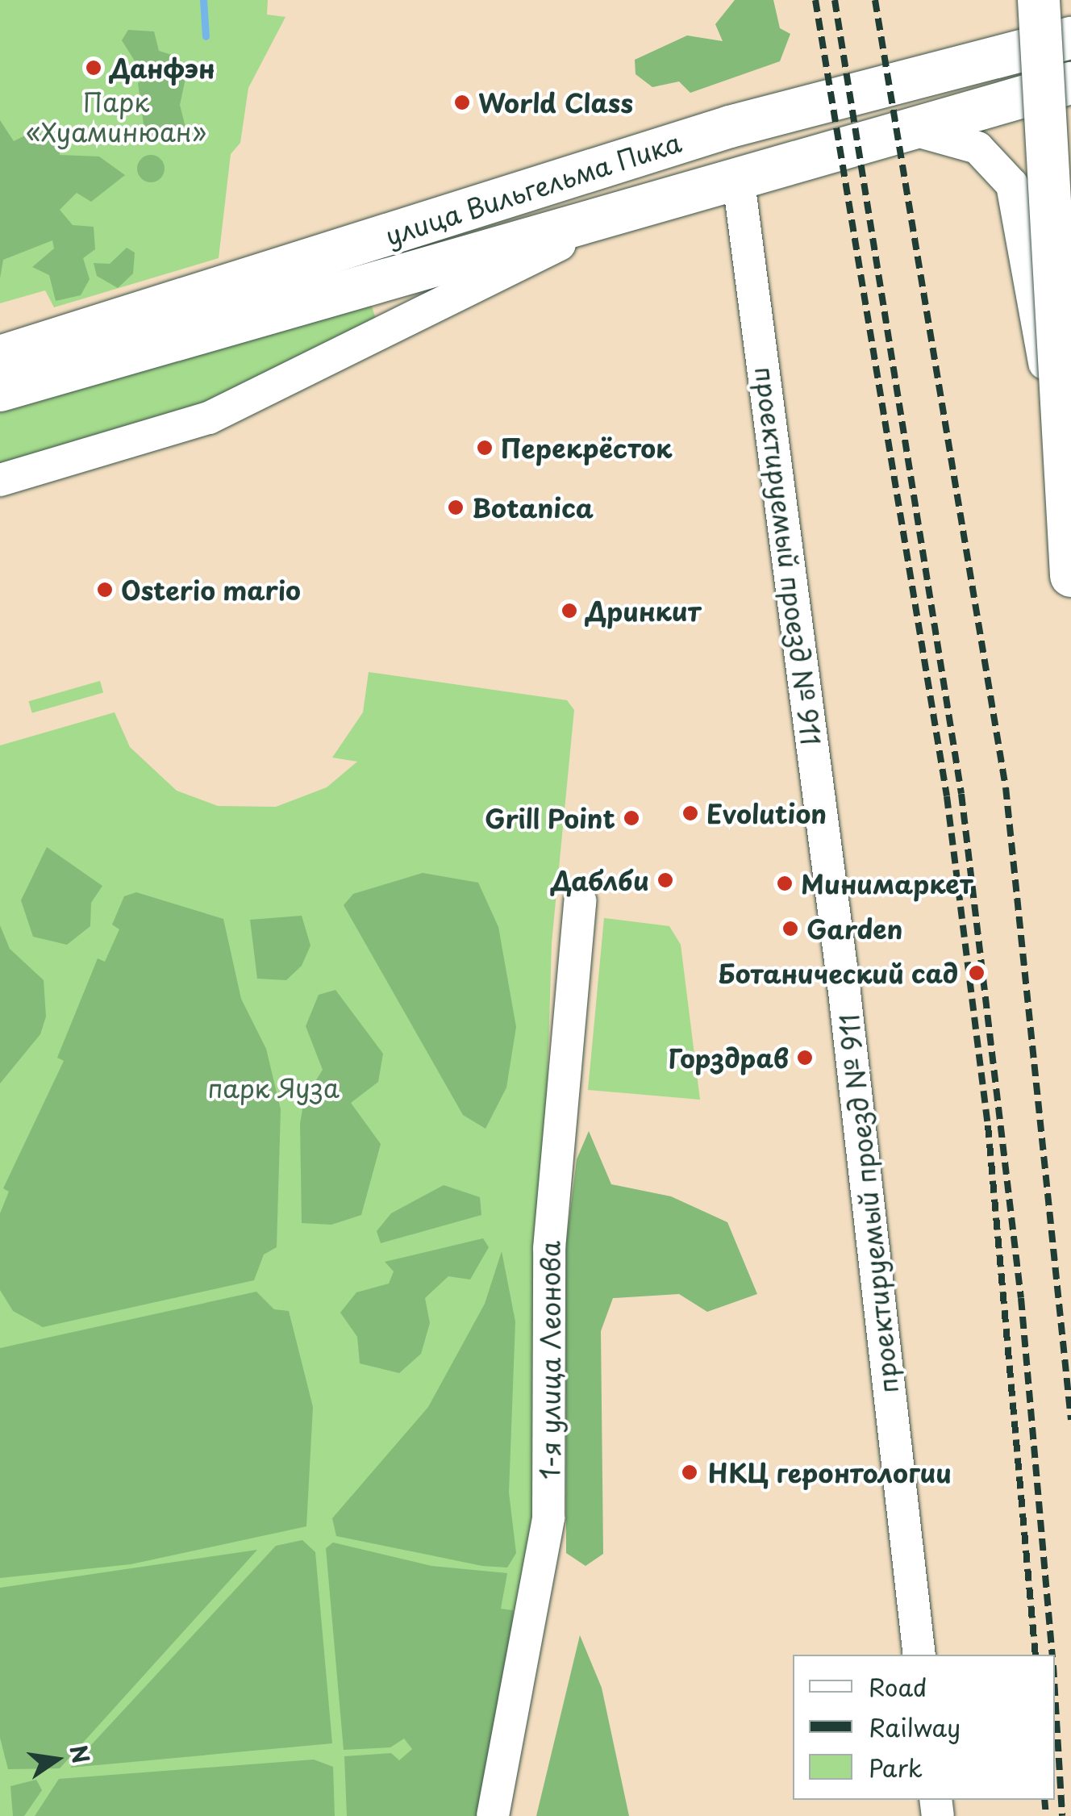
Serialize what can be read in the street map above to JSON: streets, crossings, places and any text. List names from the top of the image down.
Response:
{
  "streets": {
    "main road": ["улица Вильгельма Пика"],
    "street": ["проектируемый проезд № 911", "1-я улица Леонова"]
  },
  "crossings": [
    ["улица Вильгельма Пика", "проектируемый проезд № 911"]
  ],
  "parks": ["Парк «Хуаминюан»", "парк Яуза"],
  "places": [
    "Данфэн",
    "World Class",
    "Перекрёсток",
    "Botanica",
    "Osterio mario",
    "Дринкит",
    "Evolution",
    "Grill Point",
    "Даблби",
    "Минимаркет",
    "Garden",
    "Ботанический сад",
    "Горздрав",
    "НКЦ геронтологии"
  ],
  "legend": ["Road", "Railway", "Park"],
  "north": "right"
}
